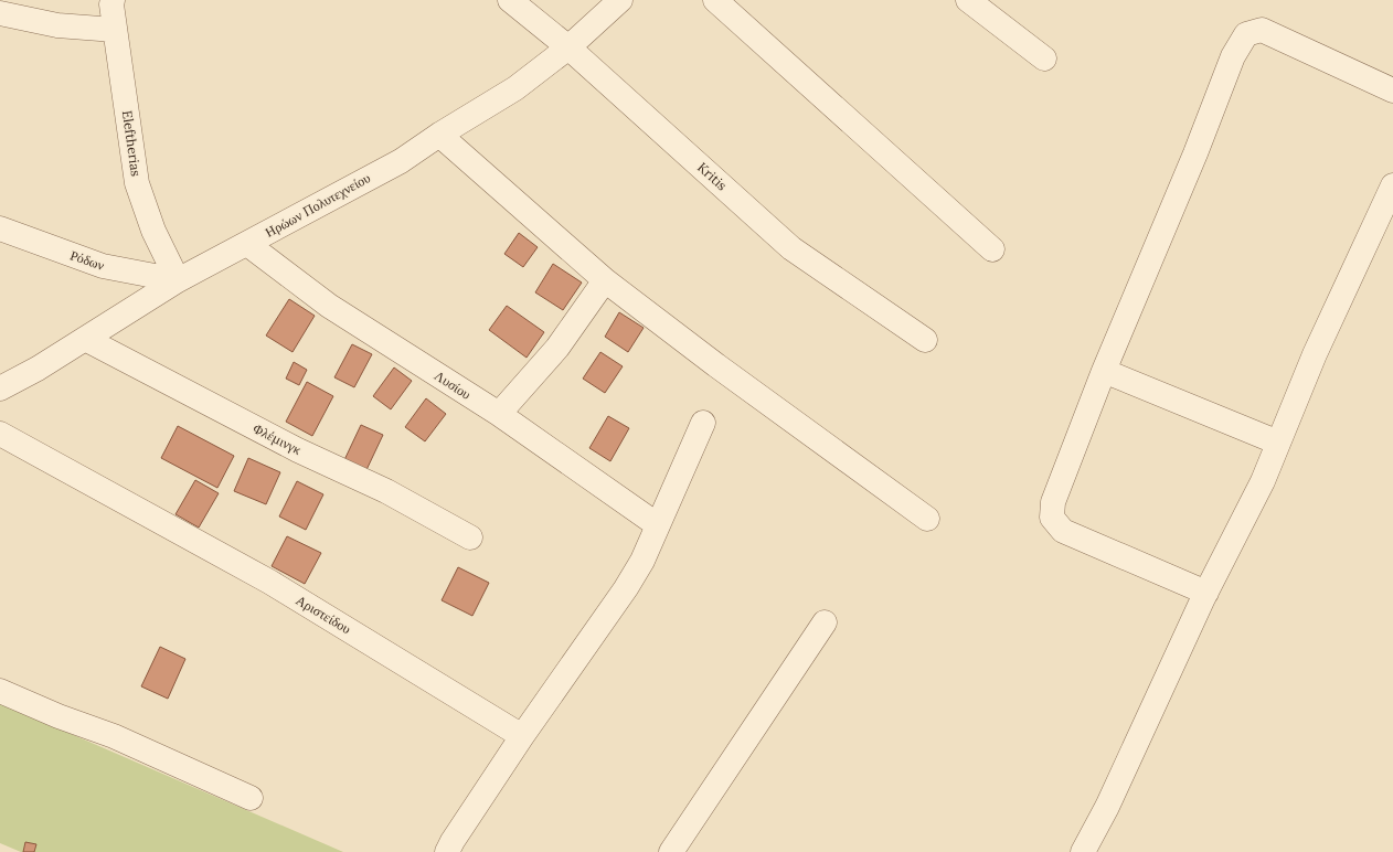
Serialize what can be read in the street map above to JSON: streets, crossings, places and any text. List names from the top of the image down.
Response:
{
  "streets": {
    "street": [
      "Eleftherias",
      "Kritis",
      "Ηρώων Πολυτεχνείου",
      "Ρόδων",
      "Λυσίου",
      "Φλέμινγκ",
      "Αριστείδου"
    ]
  },
  "crossings": [
    ["Eleftherias", "Ηρώων Πολυτεχνείου"],
    ["Eleftherias", "Ρόδων"],
    ["Kritis", "Ηρώων Πολυτεχνείου"],
    ["Ηρώων Πολυτεχνείου", "Ρόδων"],
    ["Ηρώων Πολυτεχνείου", "Λυσίου"],
    ["Ηρώων Πολυτεχνείου", "Φλέμινγκ"]
  ]
}
